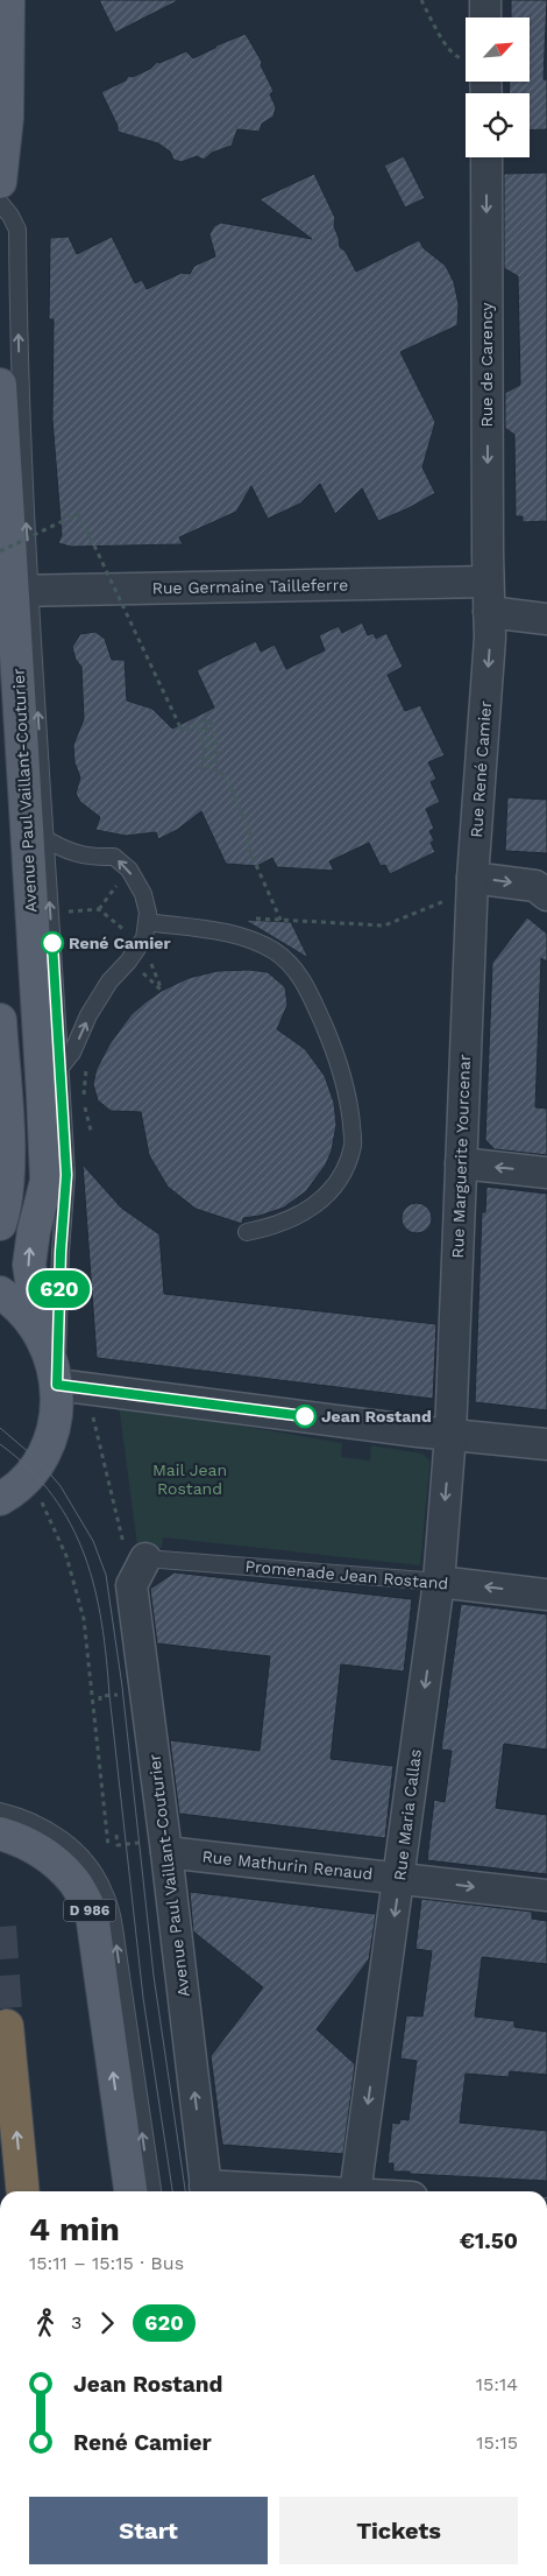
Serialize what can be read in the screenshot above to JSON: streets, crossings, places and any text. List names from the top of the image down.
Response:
{
  "streets": {
    "main road": ["Avenue Paul Vaillant-Couturier", "D 986"],
    "street": [
      "Rue de Carency",
      "Rue Germaine Tailleferre",
      "Rue René Camier",
      "Rue Marguerite Yourcenar",
      "Promenade Jean Rostand",
      "Rue Maria Callas",
      "Rue Mathurin Renaud"
    ]
  },
  "crossings": [
    ["Rue de Carency", "Rue Germaine Tailleferre"],
    ["Rue de Carency", "Rue René Camier"],
    ["Rue Germaine Tailleferre", "Rue René Camier"],
    ["Rue Germaine Tailleferre", "Avenue Paul Vaillant-Couturier"],
    ["Rue René Camier", "Rue Marguerite Yourcenar"],
    ["Avenue Paul Vaillant-Couturier", "Promenade Jean Rostand"],
    ["Avenue Paul Vaillant-Couturier", "Rue Mathurin Renaud"],
    ["Rue Marguerite Yourcenar", "Rue Maria Callas"],
    ["Promenade Jean Rostand", "Rue Maria Callas"],
    ["Rue Maria Callas", "Rue Mathurin Renaud"]
  ],
  "one_way": [
    "Rue de Carency",
    "Rue René Camier",
    "Rue Maria Callas",
    "Rue Mathurin Renaud"
  ],
  "parks": ["Mail Jean Rostand"],
  "places": ["René Camier", "Jean Rostand"],
  "lines": ["bus line 620"],
  "north": "top right",
  "page": {
    "on_map": "620",
    "heading": ["4 min", "15:11 – 15:15 · Bus", "€1.50"],
    "legs": ["3", "620"],
    "list": [
      {
        "name": "Jean Rostand",
        "value": "15:14"
      },
      {
        "name": "René Camier",
        "value": "15:15"
      }
    ],
    "buttons": ["Start", "Tickets"]
  }
}
